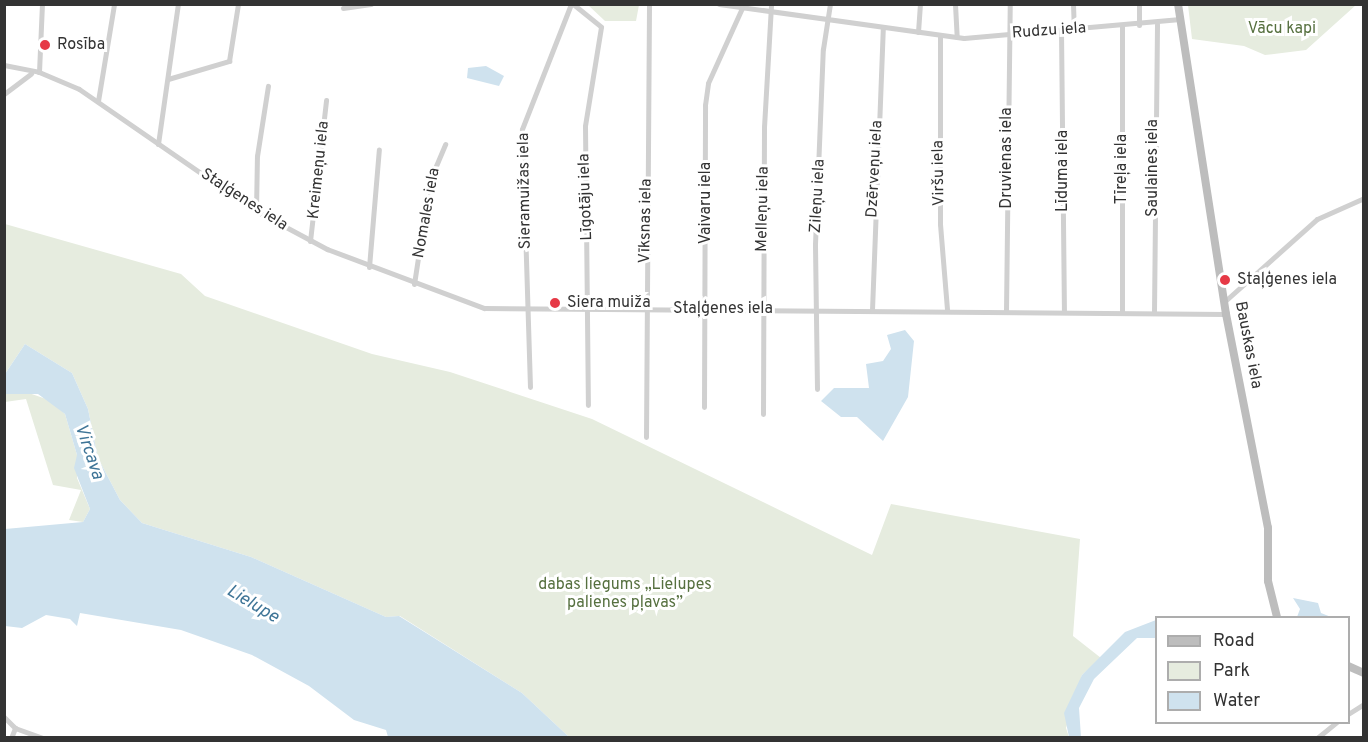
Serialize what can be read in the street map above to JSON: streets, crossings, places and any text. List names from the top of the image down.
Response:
{
  "streets": {
    "street": [
      "Rudzu iela",
      "Druvienas iela",
      "Saulaines iela",
      "Dzērveņu iela",
      "Tīreļa iela",
      "Kreimeņu iela",
      "Līduma iela",
      "Viršu iela",
      "Sieramuižas iela",
      "Zileņu iela",
      "Līgotāju iela",
      "Staļģenes iela",
      "Vaivaru iela",
      "Melleņu iela",
      "Nomales iela",
      "Vīksnas iela",
      "Bauskas iela"
    ]
  },
  "crossings": [
    ["Rudzu iela", "Druvienas iela"],
    ["Rudzu iela", "Saulaines iela"],
    ["Rudzu iela", "Dzērveņu iela"],
    ["Rudzu iela", "Tīreļa iela"],
    ["Rudzu iela", "Līduma iela"],
    ["Rudzu iela", "Viršu iela"],
    ["Rudzu iela", "Zileņu iela"],
    ["Rudzu iela", "Vaivaru iela"],
    ["Rudzu iela", "Melleņu iela"],
    ["Rudzu iela", "Bauskas iela"],
    ["Druvienas iela", "Staļģenes iela"],
    ["Saulaines iela", "Staļģenes iela"],
    ["Dzērveņu iela", "Staļģenes iela"],
    ["Tīreļa iela", "Staļģenes iela"],
    ["Kreimeņu iela", "Staļģenes iela"],
    ["Līduma iela", "Staļģenes iela"],
    ["Viršu iela", "Staļģenes iela"],
    ["Sieramuižas iela", "Līgotāju iela"],
    ["Sieramuižas iela", "Staļģenes iela"],
    ["Zileņu iela", "Staļģenes iela"],
    ["Līgotāju iela", "Staļģenes iela"],
    ["Staļģenes iela", "Vaivaru iela"],
    ["Staļģenes iela", "Melleņu iela"],
    ["Staļģenes iela", "Nomales iela"],
    ["Staļģenes iela", "Vīksnas iela"],
    ["Staļģenes iela", "Bauskas iela"]
  ],
  "water": ["Vircava", "Lielupe"],
  "parks": ["Vācu kapi", "dabas liegums „Lielupes palienes pļavas”"],
  "places": ["Rosība", "Staļģenes iela", "Siera muiža"],
  "legend": ["Road", "Park", "Water"]
}
